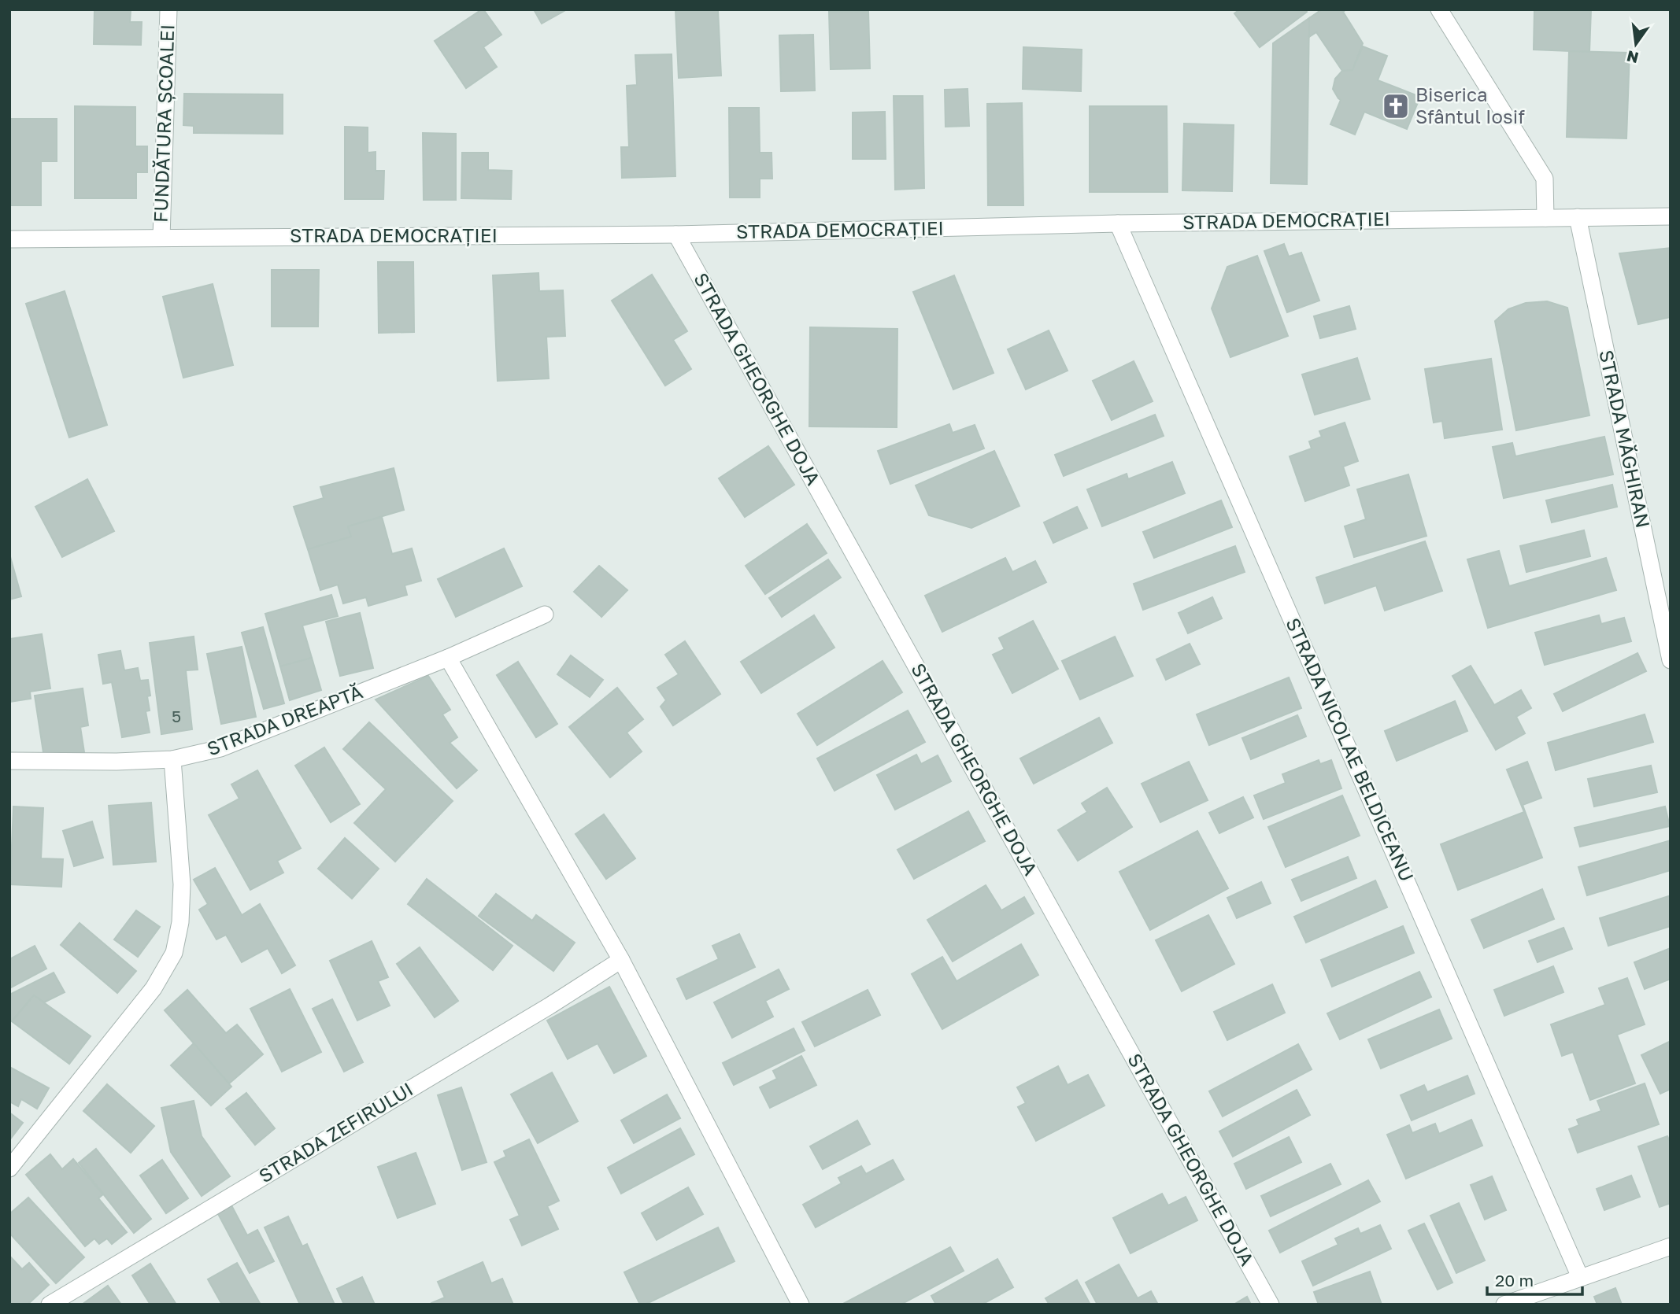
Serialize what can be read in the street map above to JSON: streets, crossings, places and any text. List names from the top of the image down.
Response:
{
  "streets": {
    "street": [
      "FUNDĂTURA ȘCOALEI",
      "STRADA DEMOCRAȚIEI",
      "STRADA GHEORGHE DOJA",
      "STRADA MĂGHIRAN",
      "STRADA DREAPTĂ",
      "STRADA NICOLAE BELDICEANU",
      "STRADA ZEFIRULUI"
    ]
  },
  "crossings": [
    ["FUNDĂTURA ȘCOALEI", "STRADA DEMOCRAȚIEI"],
    ["STRADA DEMOCRAȚIEI", "STRADA GHEORGHE DOJA"],
    ["STRADA DEMOCRAȚIEI", "STRADA MĂGHIRAN"],
    ["STRADA DEMOCRAȚIEI", "STRADA NICOLAE BELDICEANU"]
  ],
  "places": {
    "church": ["Biserica Sfântul Iosif"]
  },
  "house_numbers": ["5"],
  "scale_bar": "20 m",
  "north": "bottom"
}
